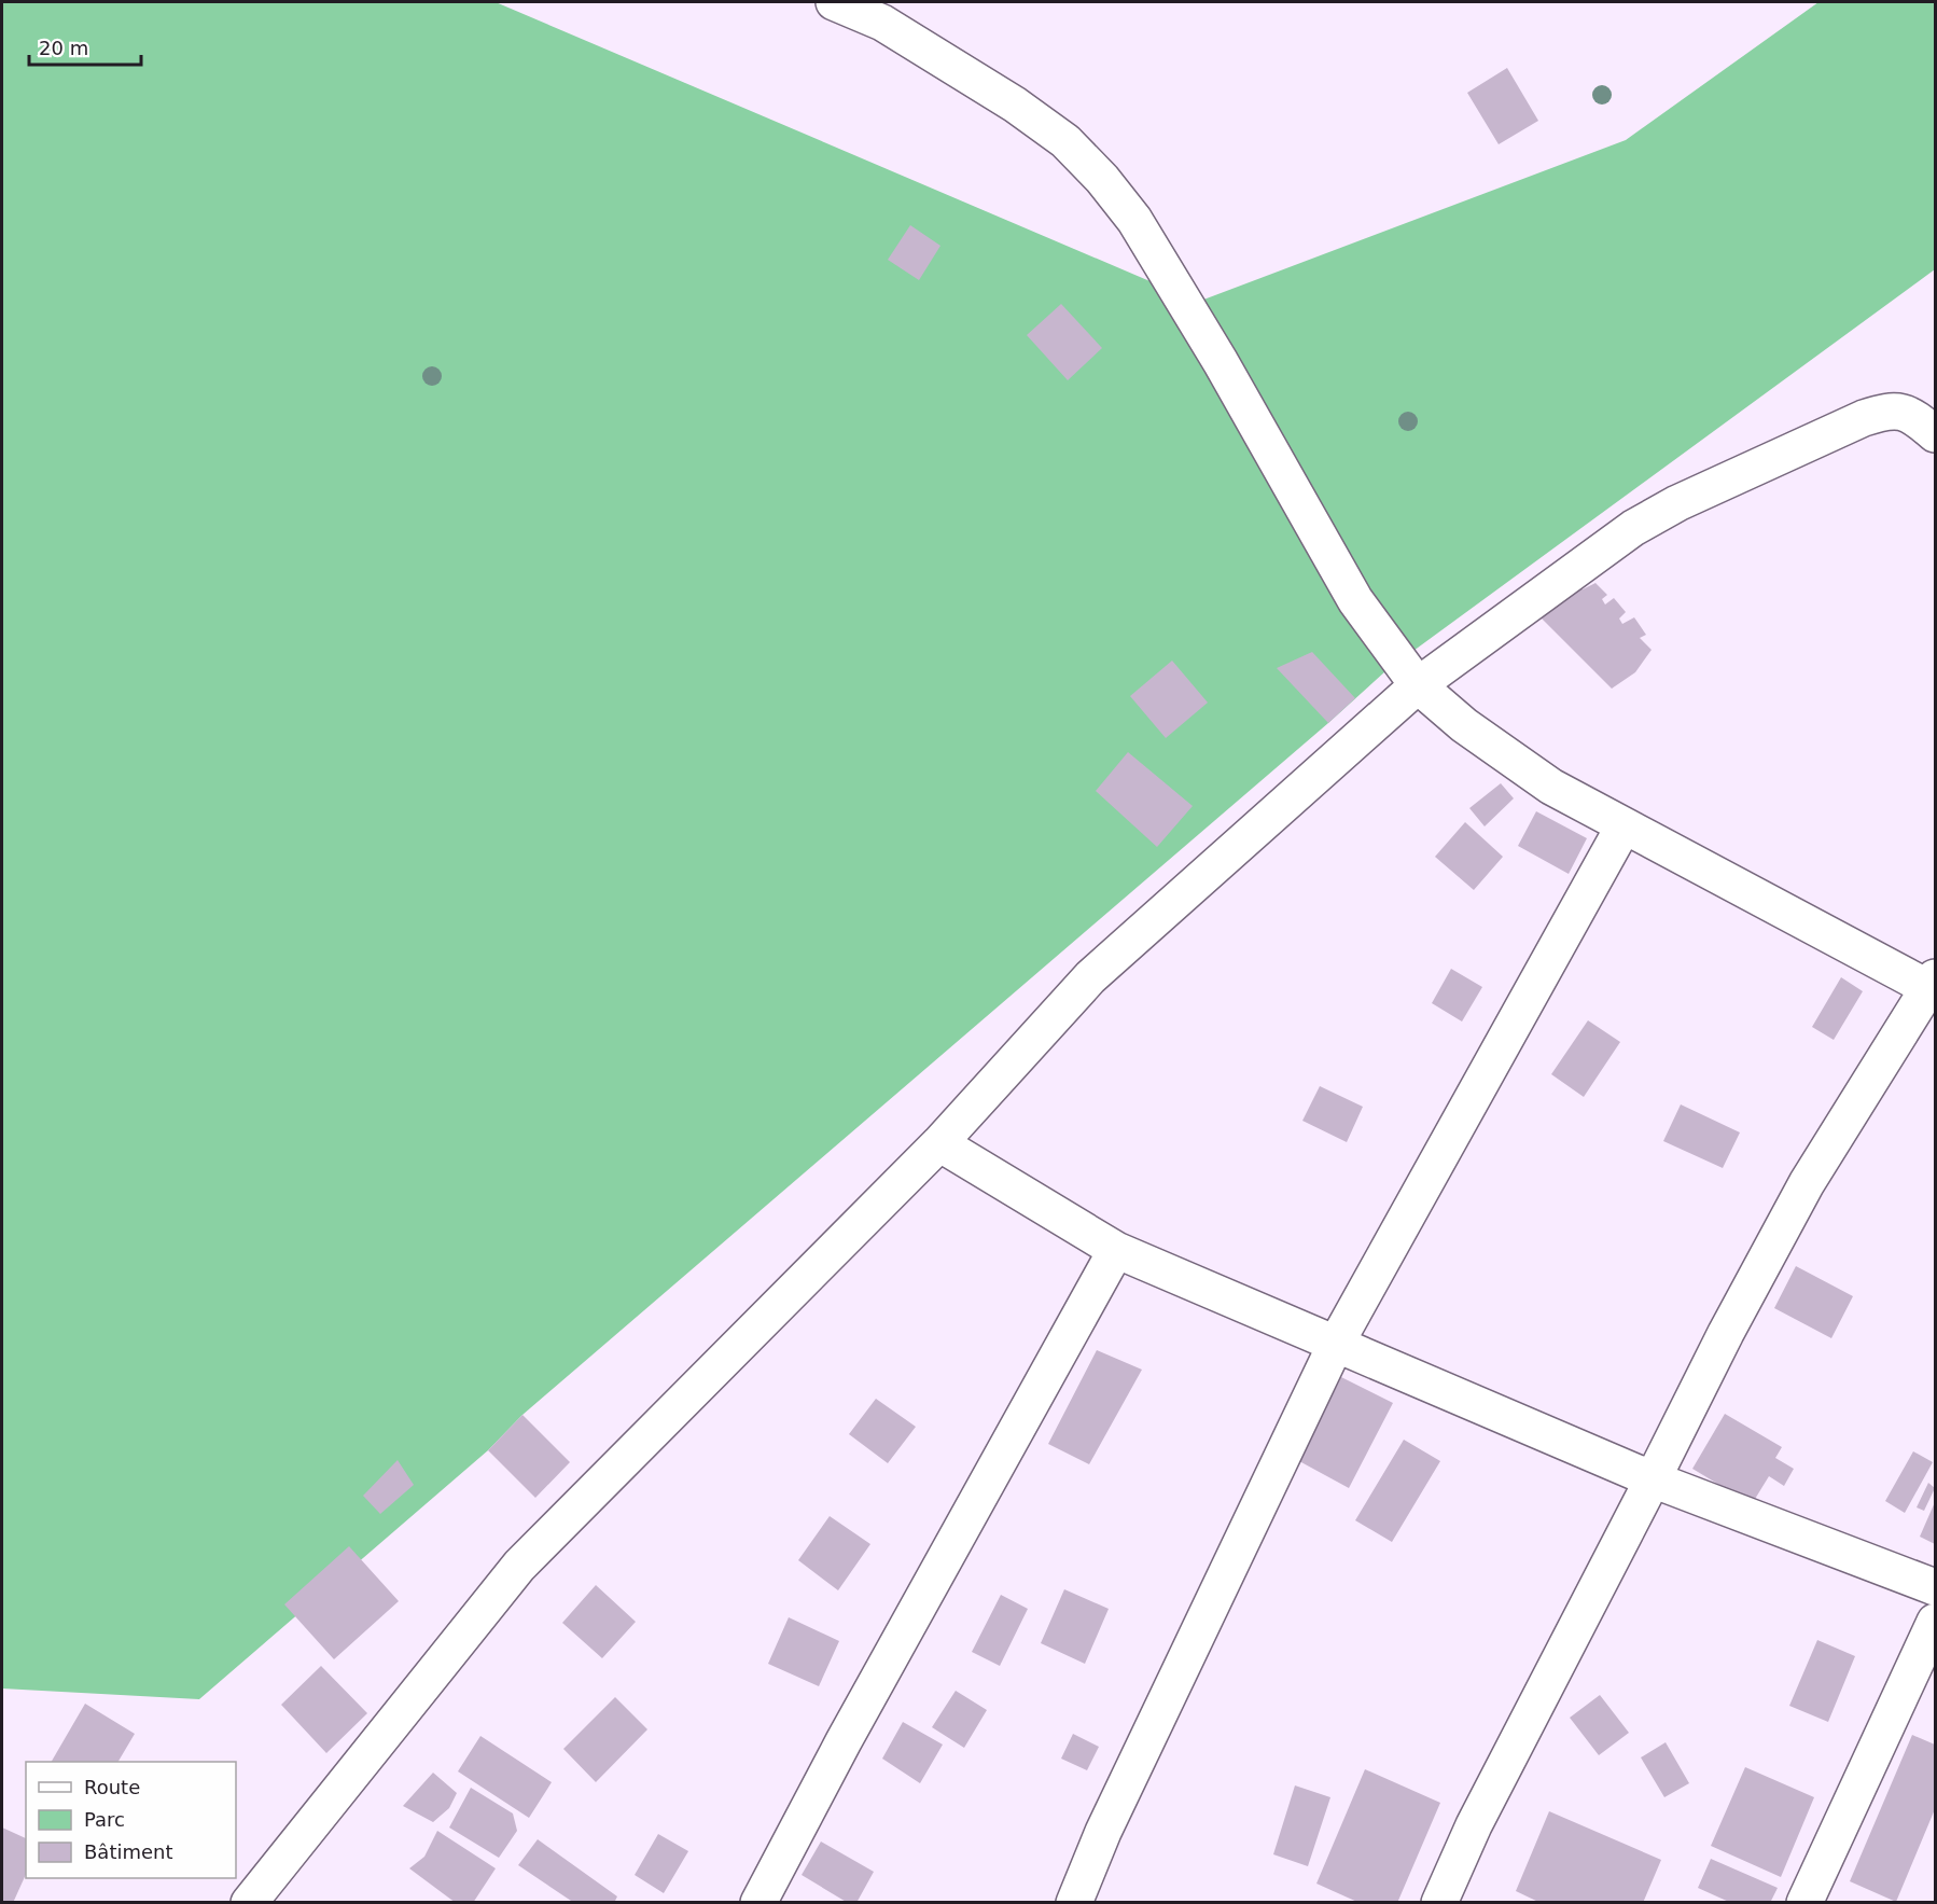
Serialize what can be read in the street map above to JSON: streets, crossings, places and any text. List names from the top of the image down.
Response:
{
  "legend": ["Route", "Parc", "Bâtiment"],
  "scale_bar": "20 m"
}
